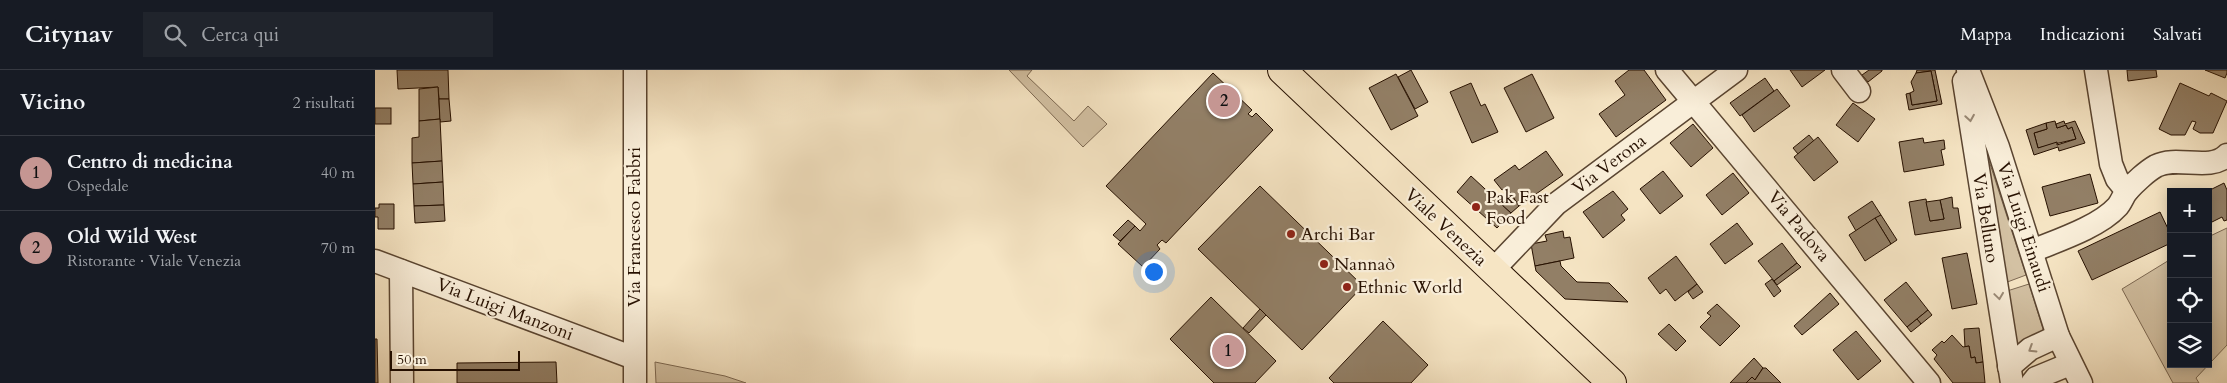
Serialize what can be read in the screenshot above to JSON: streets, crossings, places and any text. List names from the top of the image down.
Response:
{
  "streets": {
    "main road": ["Viale Venezia"],
    "street": [
      "Via Verona",
      "Via Belluno",
      "Via Padova",
      "Via Francesco Fabbri",
      "Via Luigi Einaudi",
      "Via Luigi Manzoni"
    ]
  },
  "crossings": [
    ["Via Verona", "Via Padova"],
    ["Via Verona", "Viale Venezia"],
    ["Via Belluno", "Via Luigi Einaudi"],
    ["Via Francesco Fabbri", "Via Luigi Manzoni"]
  ],
  "places": [
    "Pak Fast Food",
    "Archi Bar",
    "Nannaò",
    "Ethnic World"
  ],
  "scale_bar": "50 m",
  "page": {
    "header": "Citynav",
    "search": "Cerca qui",
    "nav": ["Mappa", "Indicazioni", "Salvati"],
    "heading": ["Vicino", "2 risultati"],
    "pins": ["2", "1"],
    "list": [
      {
        "mark": "1",
        "name": "Centro di medicina",
        "note": "Ospedale",
        "value": "40 m"
      },
      {
        "mark": "2",
        "name": "Old Wild West",
        "note": "Ristorante · Viale Venezia",
        "value": "70 m"
      }
    ],
    "map_buttons": ["+", "−"],
    "scale": "50 m"
  }
}
